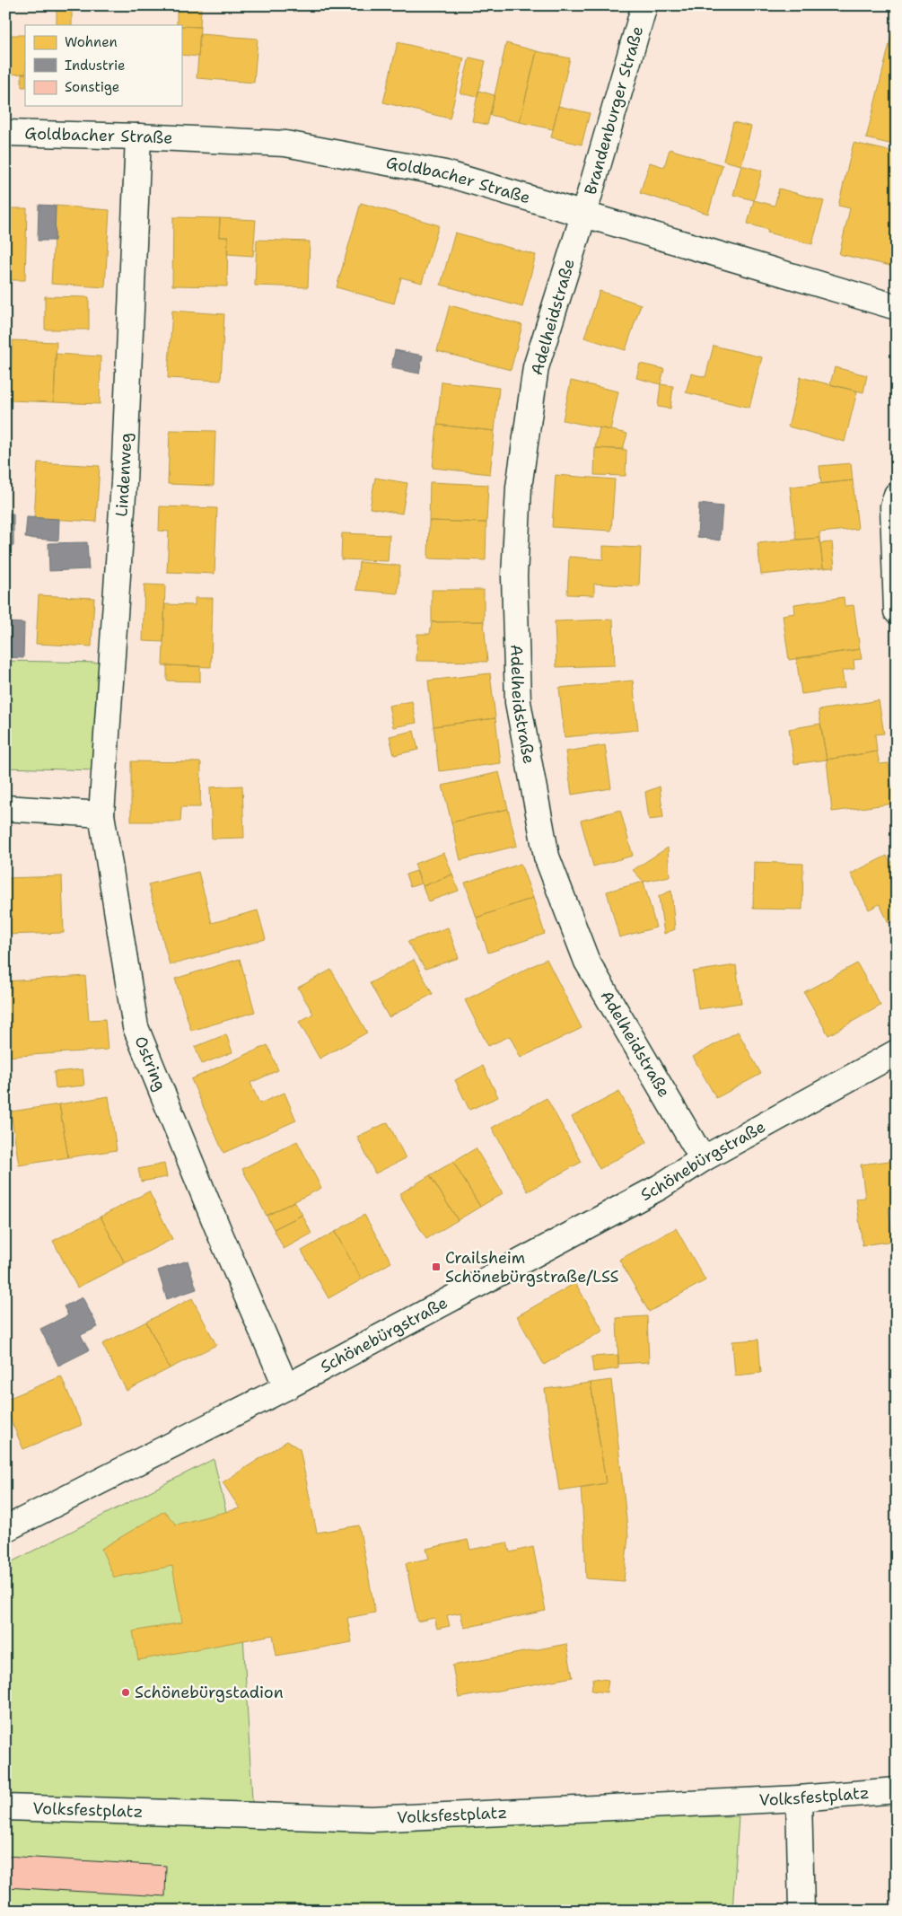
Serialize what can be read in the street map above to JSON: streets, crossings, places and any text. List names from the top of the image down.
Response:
{
  "streets": {
    "street": [
      "Brandenburger Straße",
      "Goldbacher Straße",
      "Adelheidstraße",
      "Lindenweg",
      "Ostring",
      "Schönebürgstraße",
      "Volksfestplatz"
    ]
  },
  "crossings": [
    ["Brandenburger Straße", "Goldbacher Straße"],
    ["Brandenburger Straße", "Adelheidstraße"],
    ["Goldbacher Straße", "Adelheidstraße"],
    ["Goldbacher Straße", "Lindenweg"],
    ["Adelheidstraße", "Schönebürgstraße"],
    ["Lindenweg", "Ostring"],
    ["Ostring", "Schönebürgstraße"]
  ],
  "places": {
    "transit": ["Crailsheim Schönebürgstraße/LSS"],
    "other": ["Schönebürgstadion"]
  },
  "legend": ["Wohnen", "Industrie", "Sonstige"]
}
